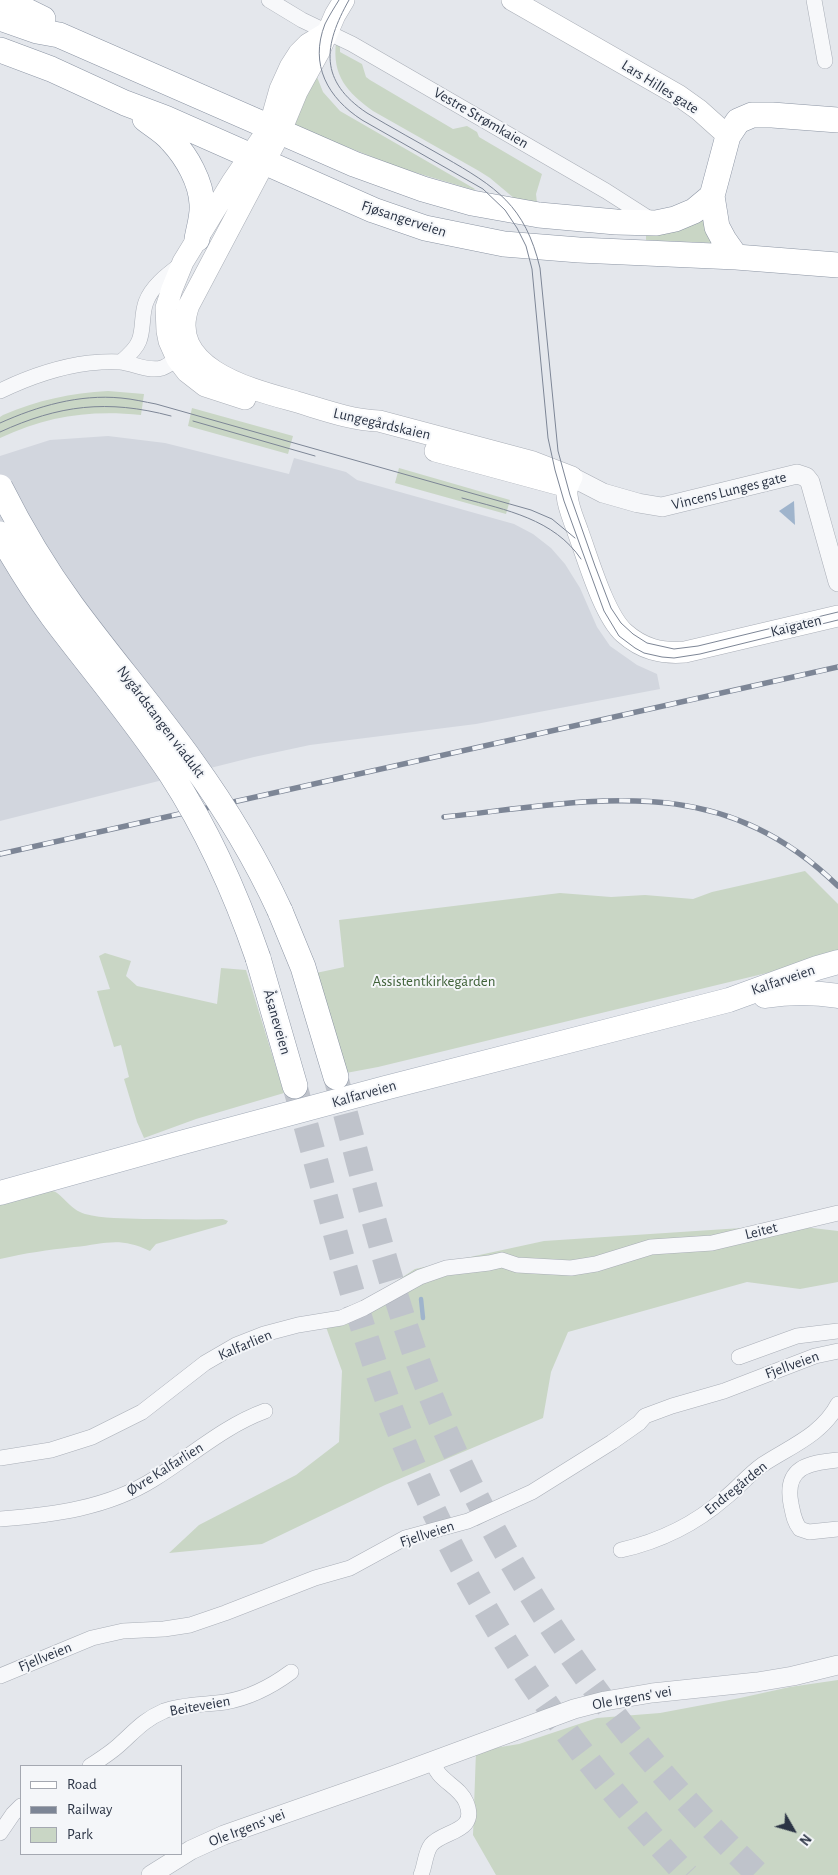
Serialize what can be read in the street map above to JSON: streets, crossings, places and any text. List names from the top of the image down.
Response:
{
  "streets": {
    "highway": ["Fjøsangerveien", "Nygårdstangen viadukt", "Åsaneveien"],
    "main road": [
      "Lars Hilles gate",
      "Lungegårdskaien",
      "Kaigaten",
      "Kalfarveien"
    ],
    "street": [
      "Vestre Strømkaien",
      "Vincens Lunges gate",
      "Leitet",
      "Kalfarlien",
      "Fjellveien",
      "Øvre Kalfarlien",
      "Endregården",
      "Ole Irgens' vei",
      "Beiteveien"
    ]
  },
  "crossings": [
    ["Fjøsangerveien", "Lungegårdskaien"],
    ["Lungegårdskaien", "Vincens Lunges gate"],
    ["Lungegårdskaien", "Kaigaten"],
    ["Vincens Lunges gate", "Kaigaten"],
    ["Nygårdstangen viadukt", "Åsaneveien"],
    ["Leitet", "Kalfarlien"]
  ],
  "parks": ["Assistentkirkegården"],
  "legend": ["Road", "Railway", "Park"],
  "north": "bottom right"
}
